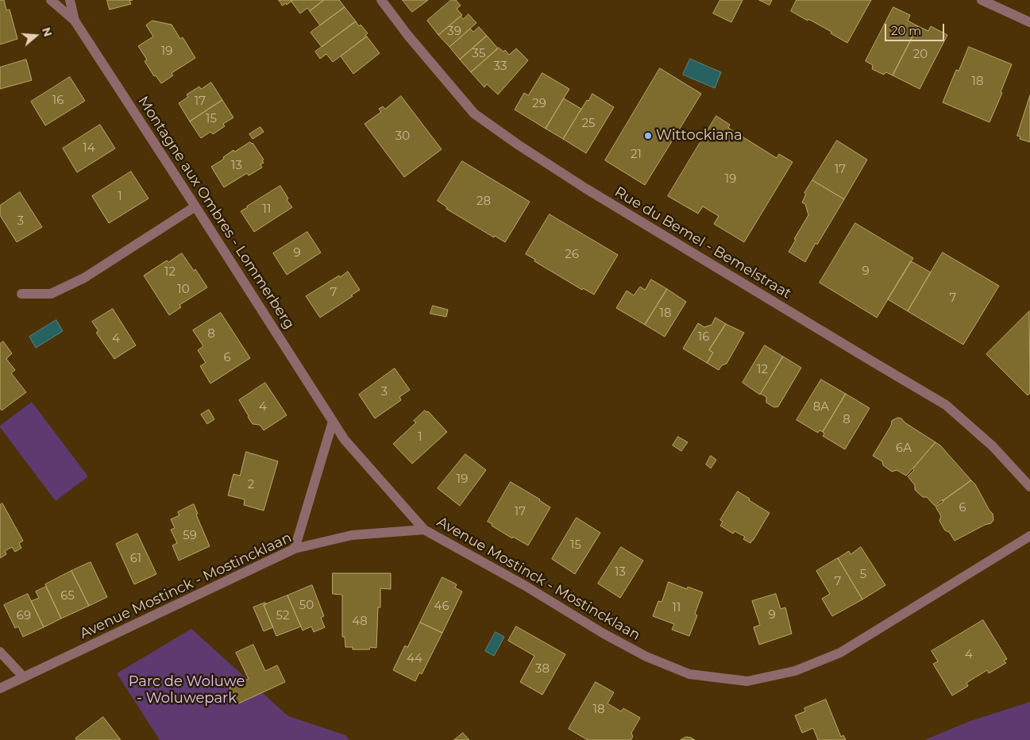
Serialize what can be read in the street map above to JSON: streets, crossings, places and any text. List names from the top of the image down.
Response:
{
  "streets": {
    "street": ["Montagne aux Ombres - Lommerberg", "Rue du Bemel - Bemelstraat", "Avenue Mostinck - Mostincklaan"]
  },
  "crossings": [
    ["Montagne aux Ombres - Lommerberg", "Avenue Mostinck - Mostincklaan"]
  ],
  "parks": ["Parc de Woluwe - Woluwepark"],
  "places": ["Wittockiana"],
  "house_numbers": [
    "39",
    "19",
    "35",
    "20",
    "33",
    "18",
    "16",
    "17",
    "29",
    "15",
    "25",
    "30",
    "14",
    "21",
    "13",
    "17",
    "19",
    "1",
    "28",
    "11",
    "3",
    "9",
    "26",
    "9",
    "12",
    "10",
    "7",
    "7",
    "18",
    "8",
    "16",
    "4",
    "6",
    "12",
    "3",
    "4",
    "8A",
    "8",
    "1",
    "6A",
    "19",
    "2",
    "6",
    "17",
    "59",
    "15",
    "61",
    "13",
    "5",
    "7",
    "65",
    "50",
    "46",
    "11",
    "9",
    "69",
    "52",
    "48",
    "4",
    "44",
    "38",
    "18"
  ],
  "scale_bar": "20 m",
  "north": "right"
}
